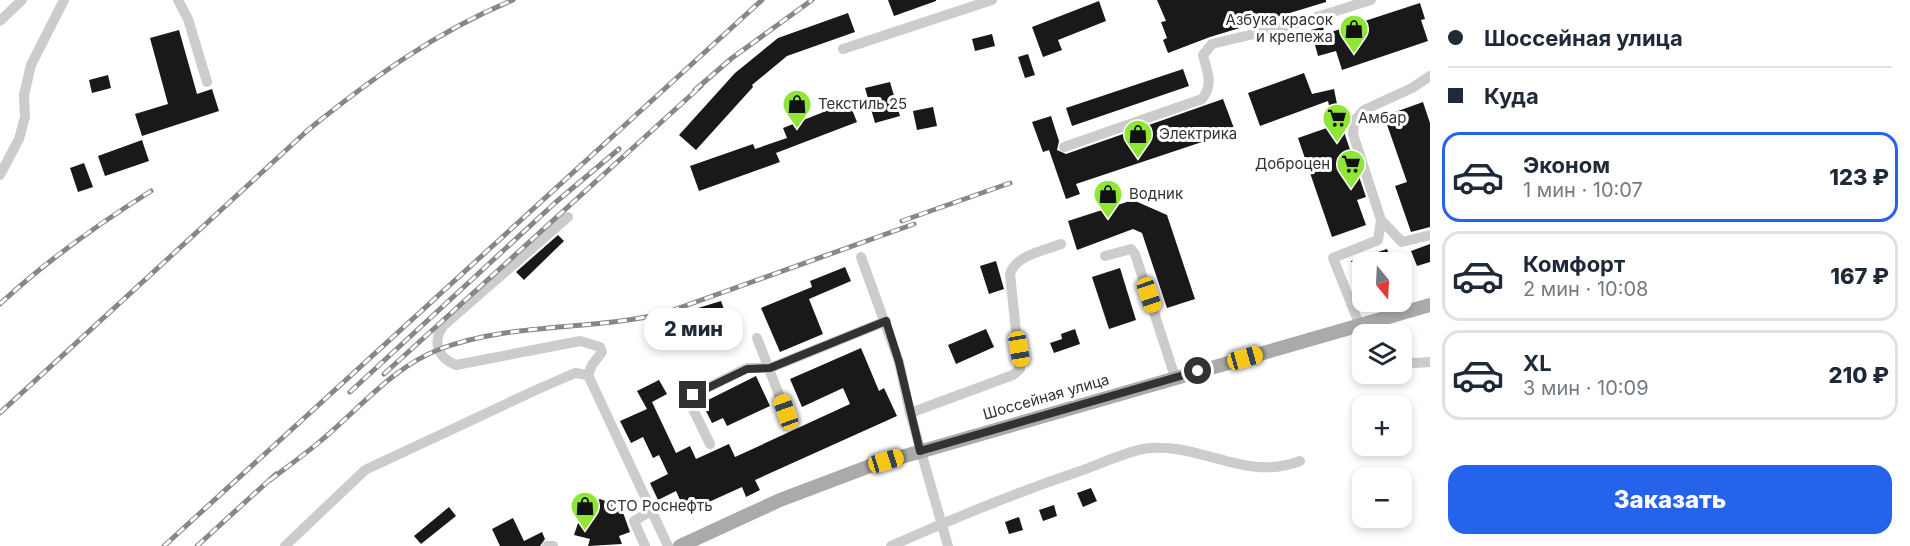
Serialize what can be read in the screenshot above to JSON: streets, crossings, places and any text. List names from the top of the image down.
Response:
{
  "streets": {
    "main road": ["Шоссейная улица"]
  },
  "places": {
    "shop": [
      "Азбука красок и крепежа",
      "Текстиль 25",
      "Электрика",
      "Водник",
      "СТО Роснефть"
    ],
    "supermarket": ["Амбар", "Доброцен"]
  },
  "north": "bottom",
  "page": {
    "banner": ["Шоссейная улица", "Куда"],
    "list": [
      {
        "name": "Эконом",
        "note": "1 мин · 10:07",
        "value": "123 ₽"
      },
      {
        "name": "Комфорт",
        "note": "2 мин · 10:08",
        "value": "167 ₽"
      },
      {
        "name": "XL",
        "note": "3 мин · 10:09",
        "value": "210 ₽"
      }
    ],
    "map_buttons": ["+", "−"],
    "bubble": "2 мин",
    "buttons": "Заказать"
  }
}
